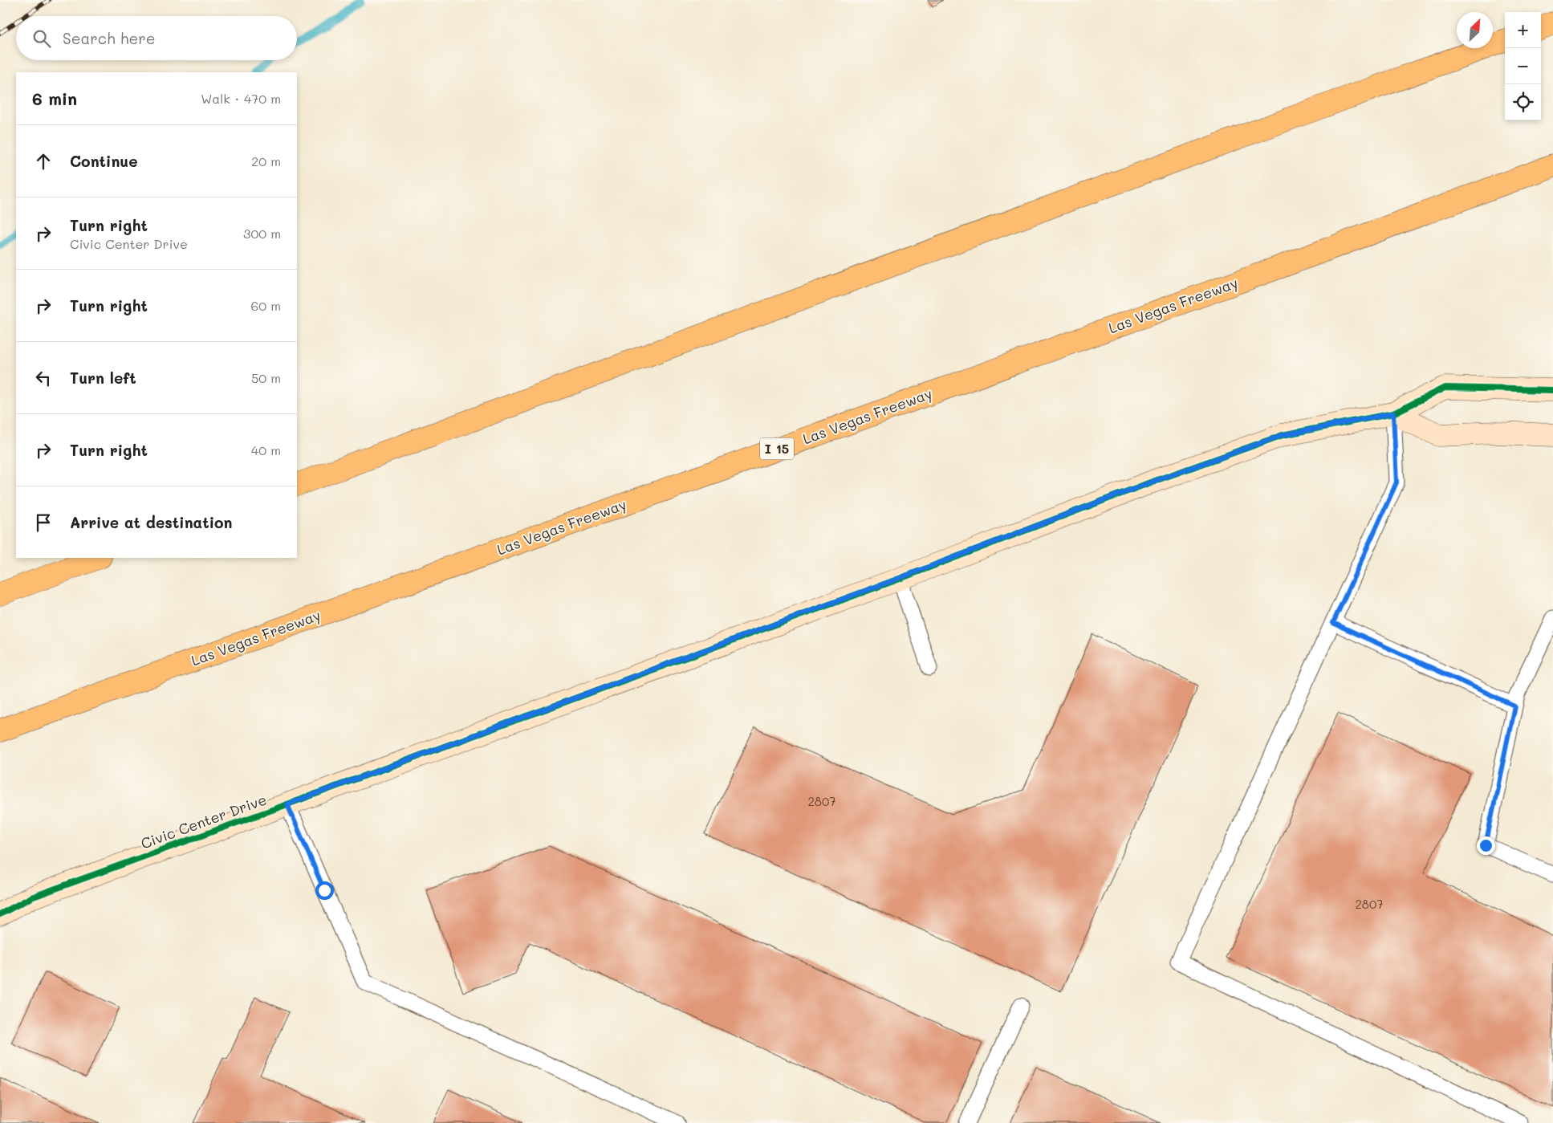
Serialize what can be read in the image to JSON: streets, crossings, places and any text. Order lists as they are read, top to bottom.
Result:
{
  "streets": {
    "highway": ["Las Vegas Freeway", "I 15"],
    "street": ["Civic Center Drive"]
  },
  "house_numbers": ["2807", "2807"],
  "north": "top right",
  "page": {
    "map_buttons": ["+", "−"],
    "search": "Search here",
    "heading": ["6 min", "Walk · 470 m"],
    "list": [
      ["Continue", "20 m"],
      ["Turn right", "Civic Center Drive", "300 m"],
      ["Turn right", "60 m"],
      ["Turn left", "50 m"],
      ["Turn right", "40 m"],
      "Arrive at destination"
    ]
  }
}
